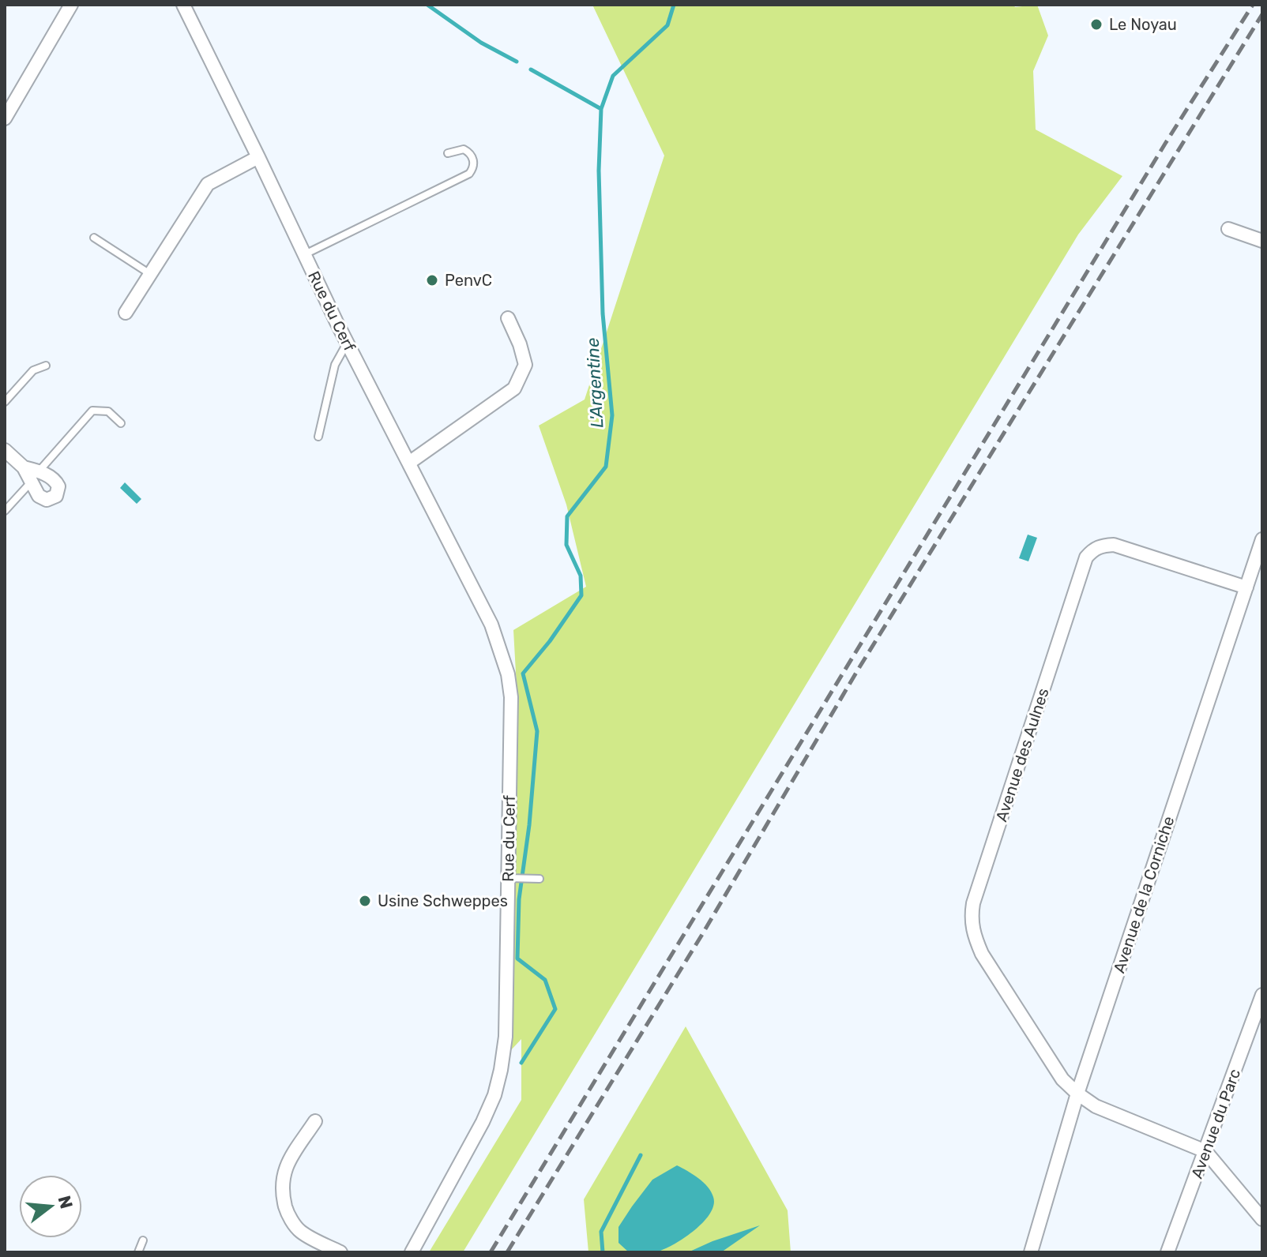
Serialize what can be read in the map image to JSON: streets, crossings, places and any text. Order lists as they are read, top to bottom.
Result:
{
  "streets": {
    "street": [
      "Rue du Cerf",
      "Avenue des Aulnes",
      "Avenue de la Corniche",
      "Avenue du Parc"
    ]
  },
  "crossings": [
    ["Avenue des Aulnes", "Avenue de la Corniche"],
    ["Avenue des Aulnes", "Avenue du Parc"]
  ],
  "water": ["L'Argentine"],
  "places": ["Le Noyau", "PenvC", "Usine Schweppes"],
  "north": "right"
}
